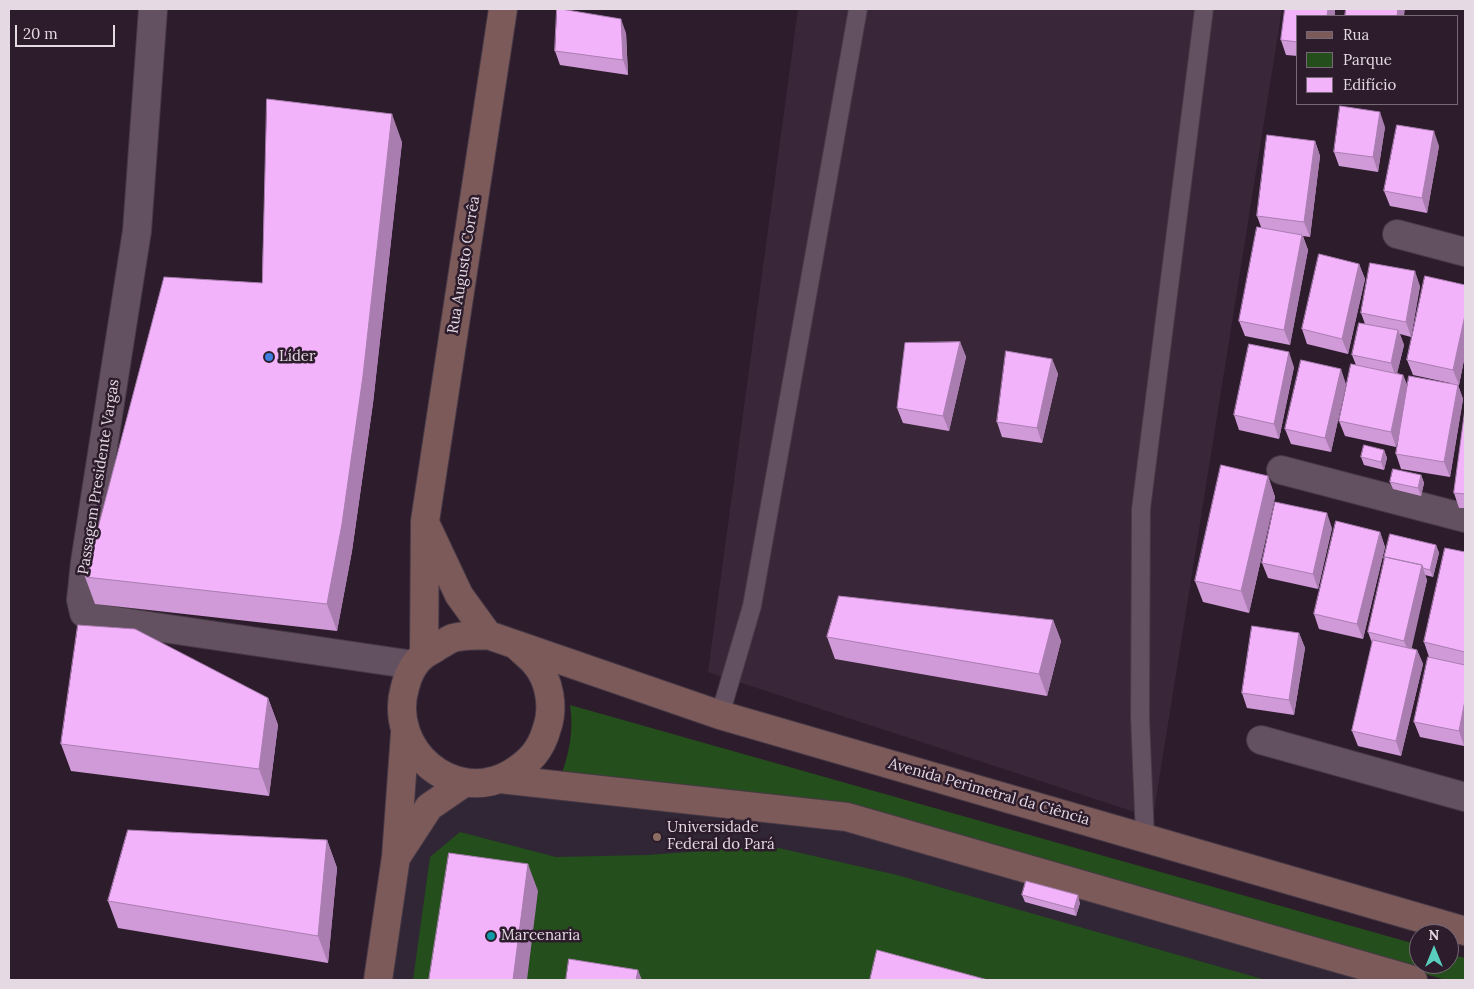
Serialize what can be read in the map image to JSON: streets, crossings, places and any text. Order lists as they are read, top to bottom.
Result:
{
  "streets": {
    "main road": ["Rua Augusto Corrêa", "Avenida Perimetral da Ciência"],
    "street": ["Passagem Presidente Vargas"]
  },
  "crossings": [
    ["Rua Augusto Corrêa", "Passagem Presidente Vargas"],
    ["Rua Augusto Corrêa", "Avenida Perimetral da Ciência"],
    ["Passagem Presidente Vargas", "Avenida Perimetral da Ciência"]
  ],
  "places": ["Líder", "Universidade Federal do Pará", "Marcenaria"],
  "legend": ["Rua", "Parque", "Edifício"],
  "scale_bar": "20 m",
  "north": "top"
}
